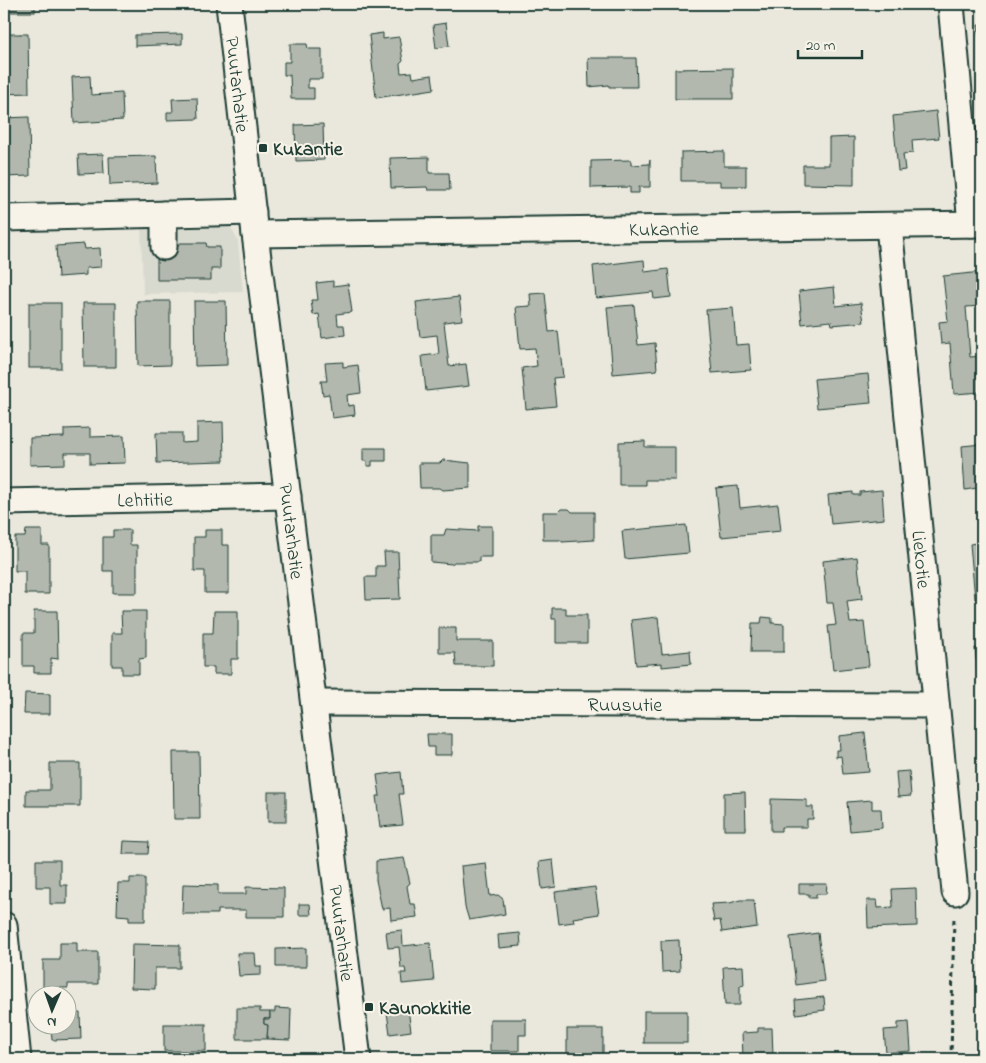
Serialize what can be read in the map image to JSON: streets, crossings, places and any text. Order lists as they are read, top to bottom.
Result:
{
  "streets": {
    "street": [
      "Puutarhatie",
      "Kukantie",
      "Lehtitie",
      "Liekotie",
      "Ruusutie"
    ]
  },
  "crossings": [
    ["Puutarhatie", "Kukantie"],
    ["Puutarhatie", "Lehtitie"],
    ["Puutarhatie", "Ruusutie"],
    ["Kukantie", "Liekotie"],
    ["Liekotie", "Ruusutie"]
  ],
  "places": {
    "transit": ["Kukantie", "Kaunokkitie"]
  },
  "scale_bar": "20 m",
  "north": "bottom"
}
